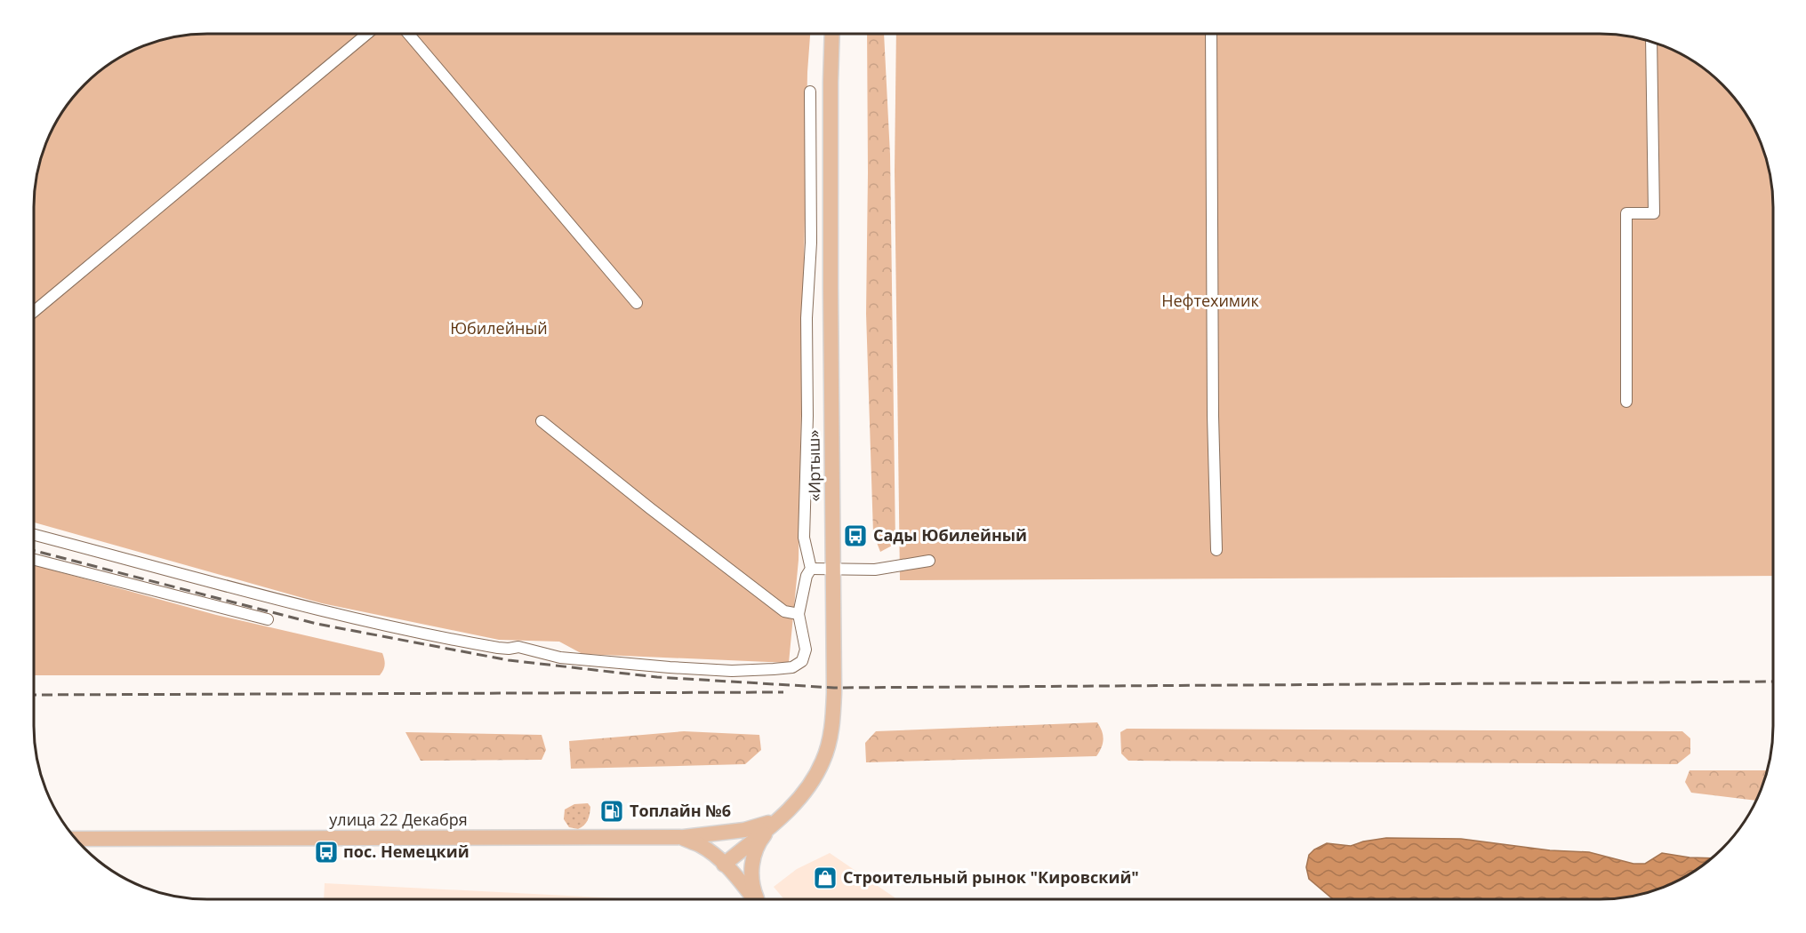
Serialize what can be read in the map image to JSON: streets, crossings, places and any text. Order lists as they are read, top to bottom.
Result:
{
  "streets": {
    "main road": ["«Иртыш»", "улица 22 Декабря"]
  },
  "crossings": [
    ["«Иртыш»", "улица 22 Декабря"]
  ],
  "parks": ["Нефтехимик", "Юбилейный"],
  "places": {
    "bus stop": ["Сады Юбилейный", "пос. Немецкий"],
    "fuel station": ["Топлайн №6"],
    "shop": ["Строительный рынок \"Кировский\""]
  }
}
